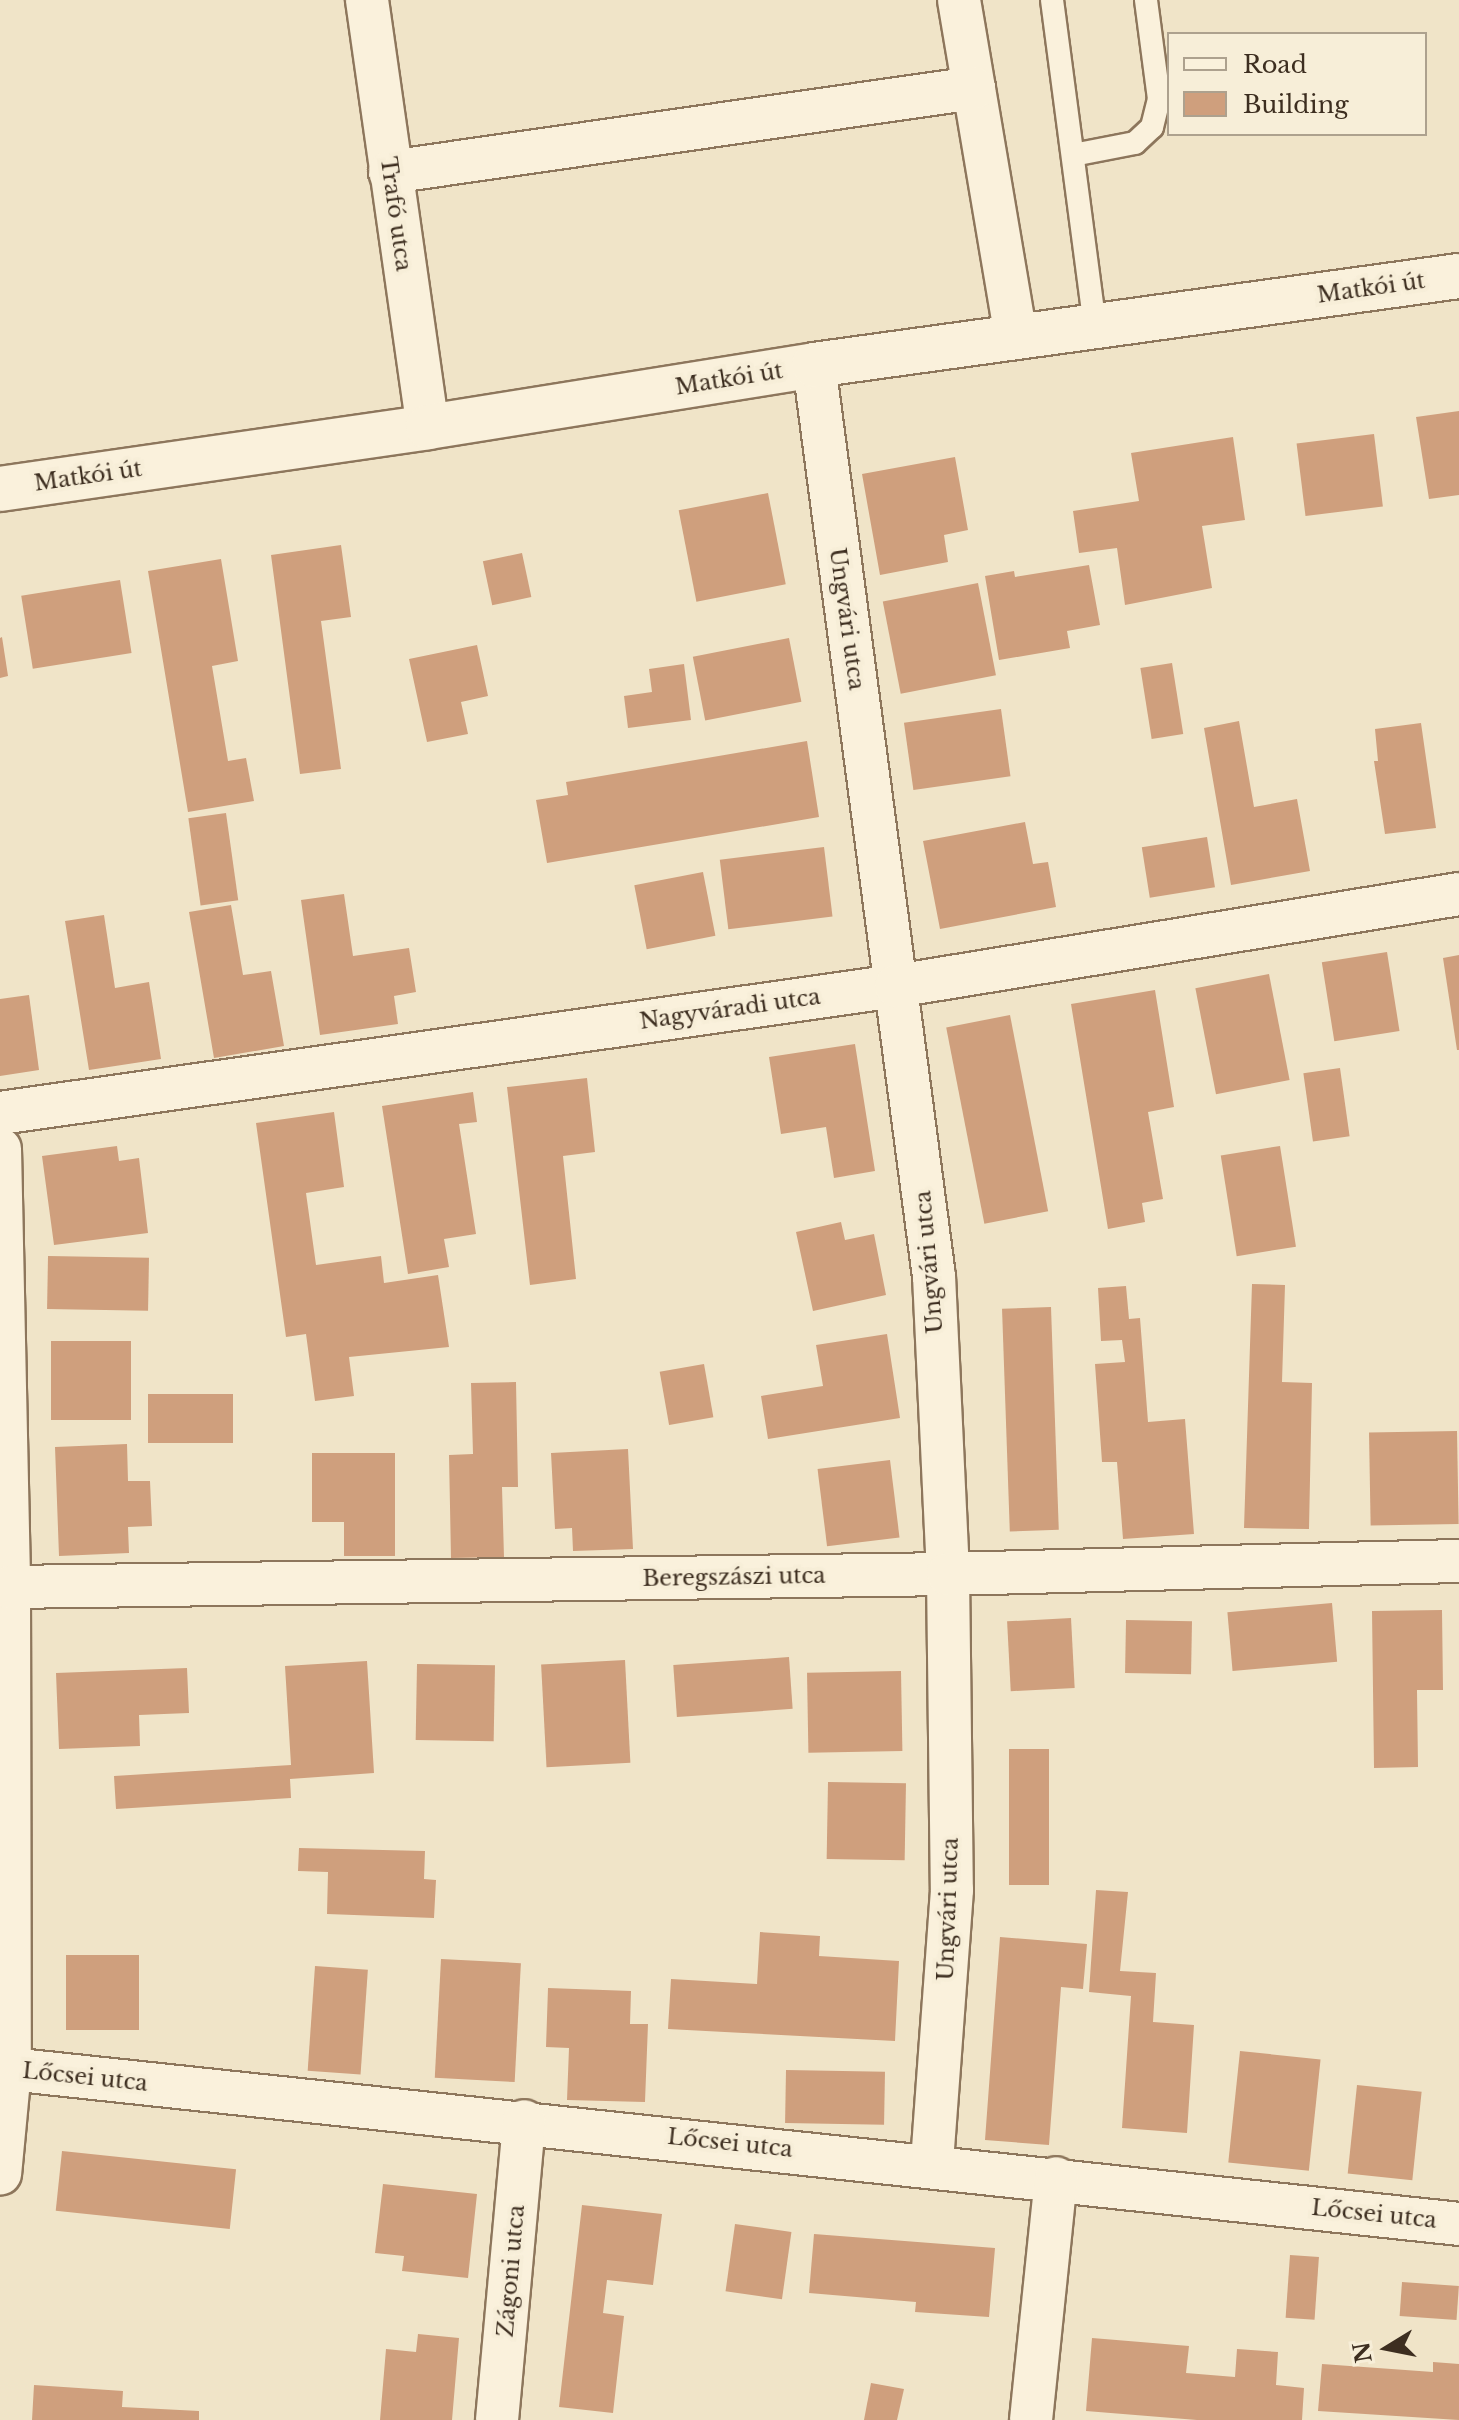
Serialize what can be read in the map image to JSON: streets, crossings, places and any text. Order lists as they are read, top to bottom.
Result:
{
  "streets": {
    "street": [
      "Trafó utca",
      "Matkói út",
      "Ungvári utca",
      "Nagyváradi utca",
      "Beregszászi utca",
      "Lőcsei utca",
      "Zágoni utca"
    ]
  },
  "crossings": [
    ["Trafó utca", "Matkói út"],
    ["Matkói út", "Ungvári utca"],
    ["Ungvári utca", "Nagyváradi utca"],
    ["Ungvári utca", "Beregszászi utca"],
    ["Ungvári utca", "Lőcsei utca"],
    ["Lőcsei utca", "Zágoni utca"]
  ],
  "legend": ["Road", "Building"],
  "north": "left"
}
